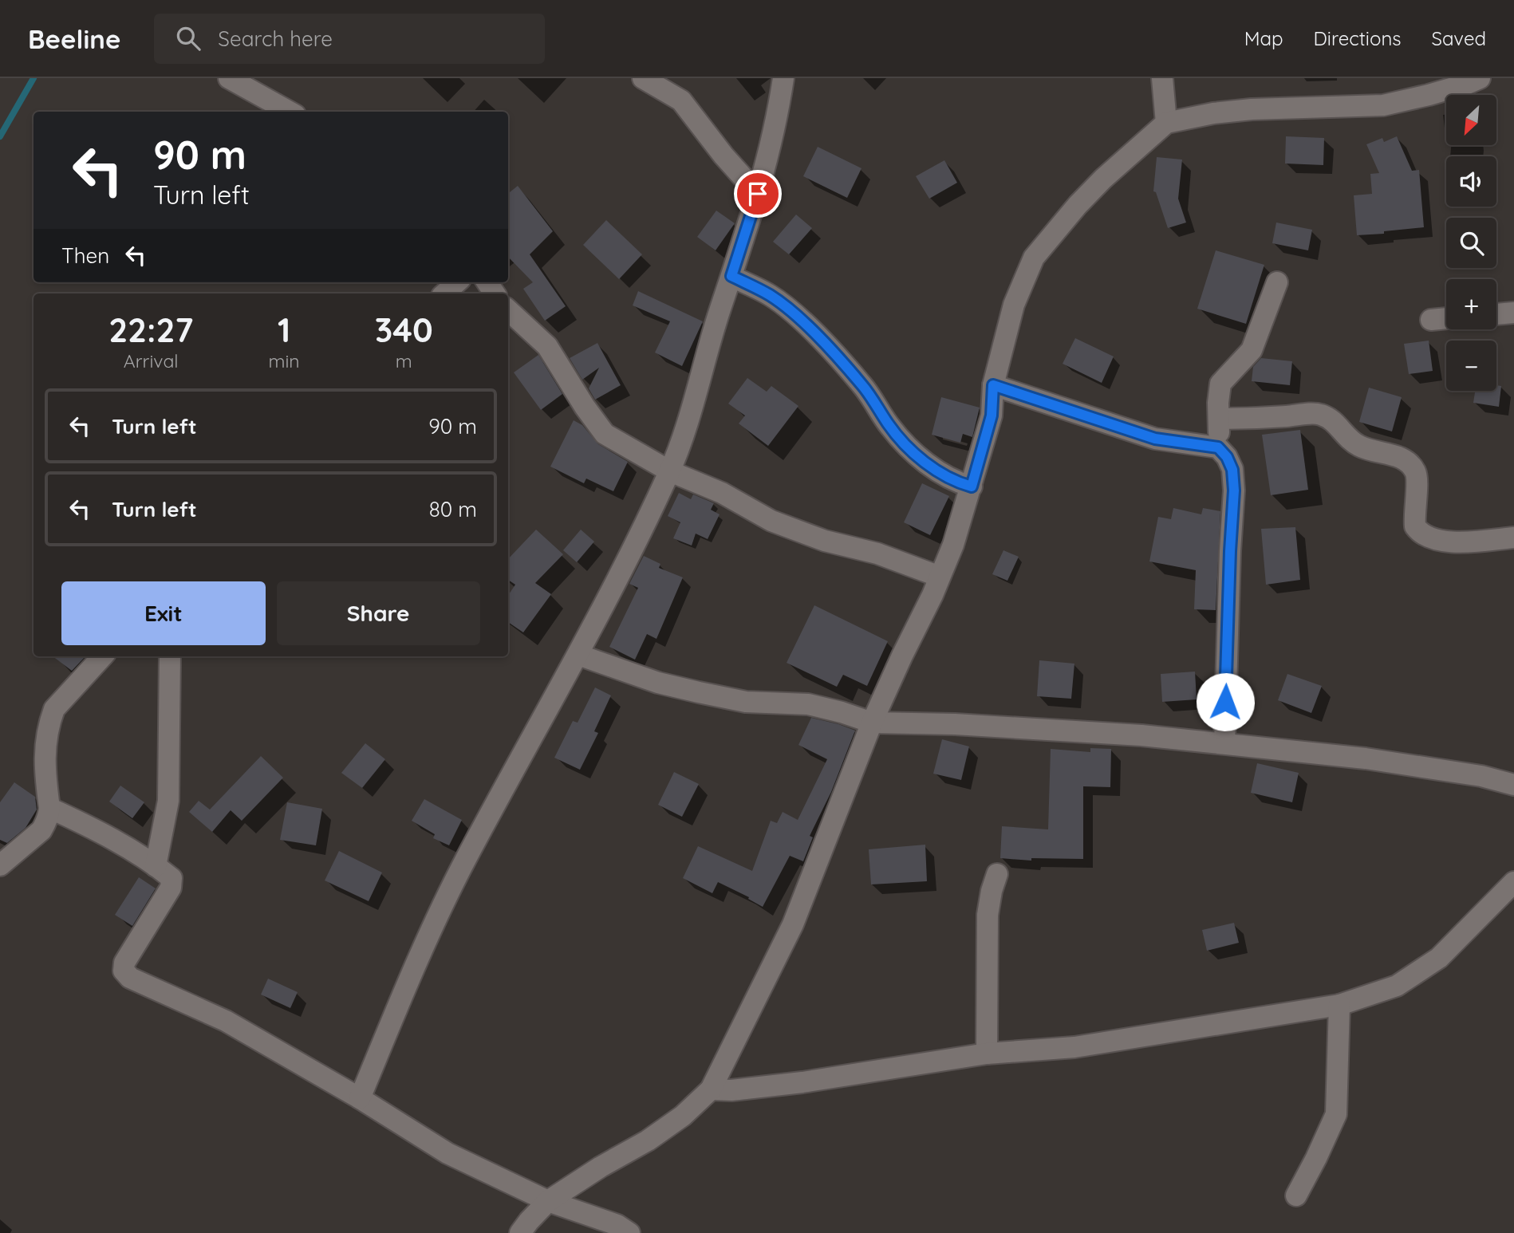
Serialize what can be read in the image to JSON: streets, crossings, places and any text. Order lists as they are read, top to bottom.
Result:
{
  "north": "bottom left",
  "page": {
    "header": "Beeline",
    "search": "Search here",
    "nav": ["Map", "Directions", "Saved"],
    "map_buttons": ["+", "−"],
    "turn": ["90 m", "Turn left"],
    "then": "Then",
    "eta": [
      "22:27",
      "Arrival",
      "1",
      "min",
      "340",
      "m"
    ],
    "list": [
      {
        "name": "Turn left",
        "value": "90 m"
      },
      {
        "name": "Turn left",
        "value": "80 m"
      }
    ],
    "buttons": ["Exit", "Share"]
  }
}
